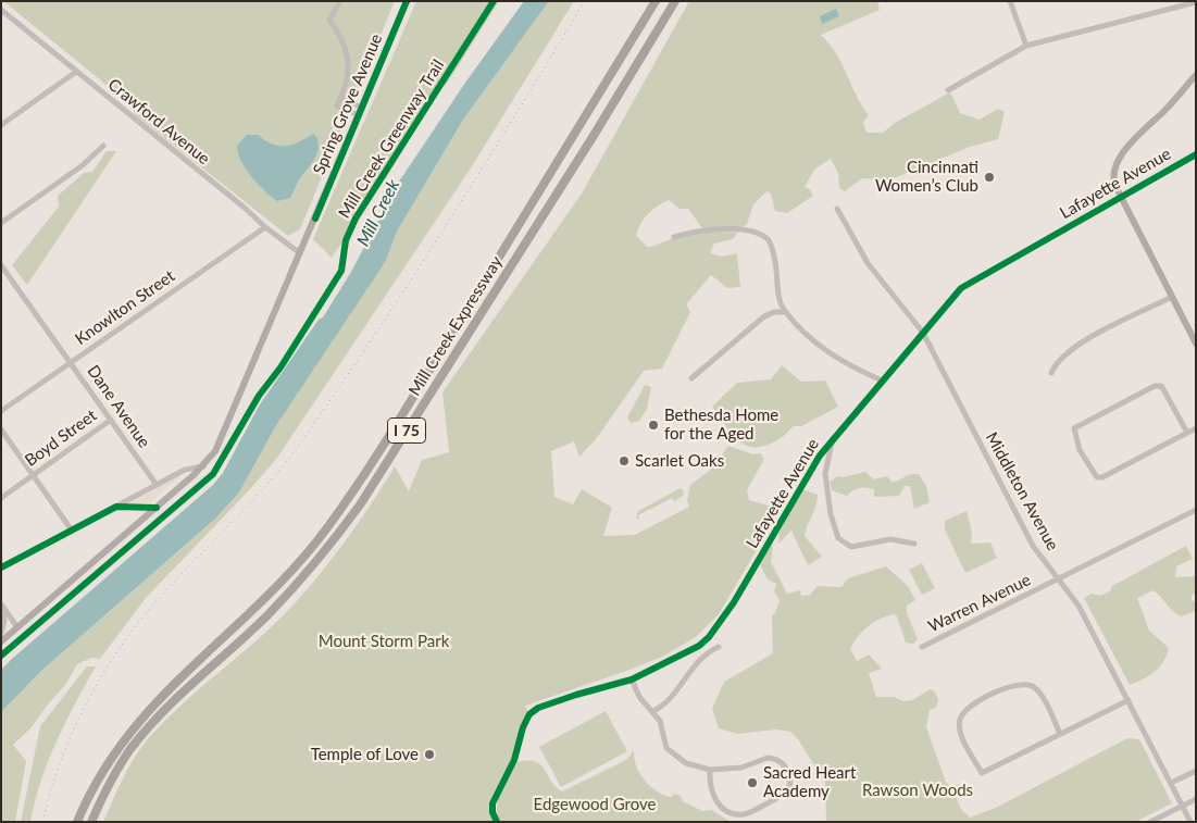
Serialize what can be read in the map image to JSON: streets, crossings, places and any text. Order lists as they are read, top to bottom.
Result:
{
  "streets": {
    "highway": ["Mill Creek Expressway", "I 75"],
    "main road": ["Spring Grove Avenue"],
    "street": [
      "Crawford Avenue",
      "Lafayette Avenue",
      "Knowlton Street",
      "Dane Avenue",
      "Boyd Street",
      "Middleton Avenue",
      "Warren Avenue"
    ],
    "cycle path": ["Mill Creek Greenway Trail"]
  },
  "crossings": [
    ["Spring Grove Avenue", "Crawford Avenue"],
    ["Crawford Avenue", "Knowlton Street"],
    ["Lafayette Avenue", "Middleton Avenue"],
    ["Knowlton Street", "Dane Avenue"],
    ["Dane Avenue", "Boyd Street"],
    ["Middleton Avenue", "Warren Avenue"]
  ],
  "water": ["Mill Creek"],
  "parks": ["Mount Storm Park", "Rawson Woods", "Edgewood Grove"],
  "places": [
    "Cincinnati Women’s Club",
    "Bethesda Home for the Aged",
    "Scarlet Oaks",
    "Temple of Love",
    "Sacred Heart Academy"
  ]
}
